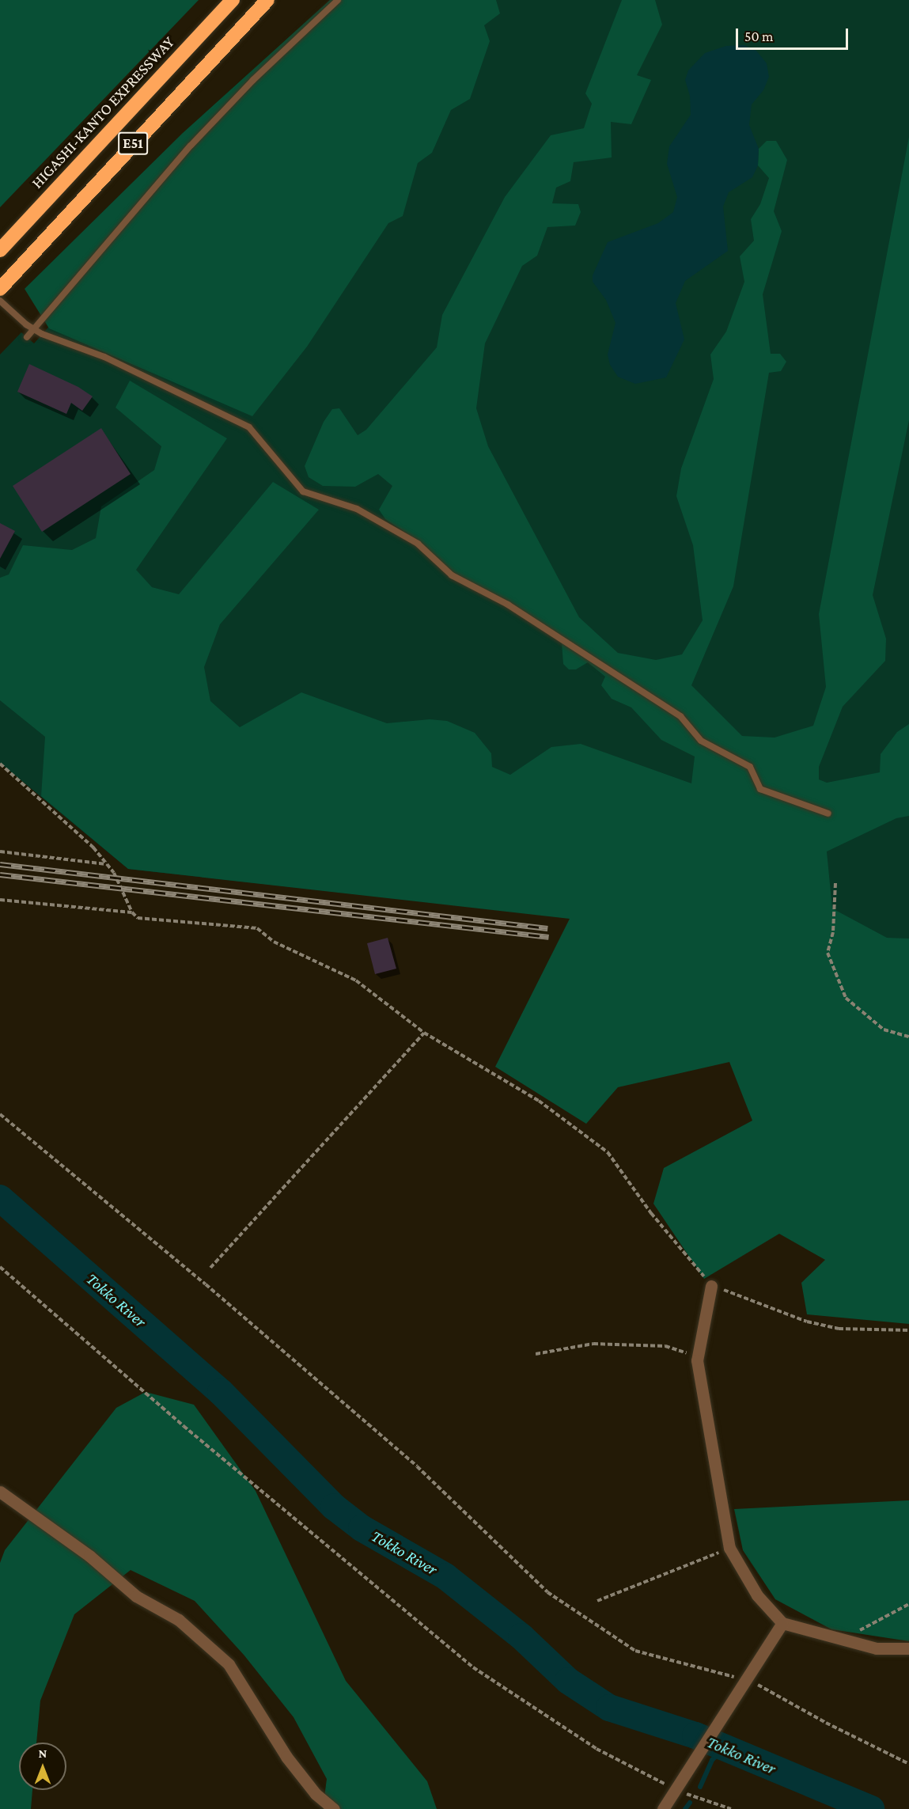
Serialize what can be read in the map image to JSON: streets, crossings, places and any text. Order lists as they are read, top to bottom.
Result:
{
  "streets": {
    "highway": ["HIGASHI-KANTO EXPRESSWAY", "E51"]
  },
  "water": ["Tokko River"],
  "scale_bar": "50 m",
  "north": "top"
}
